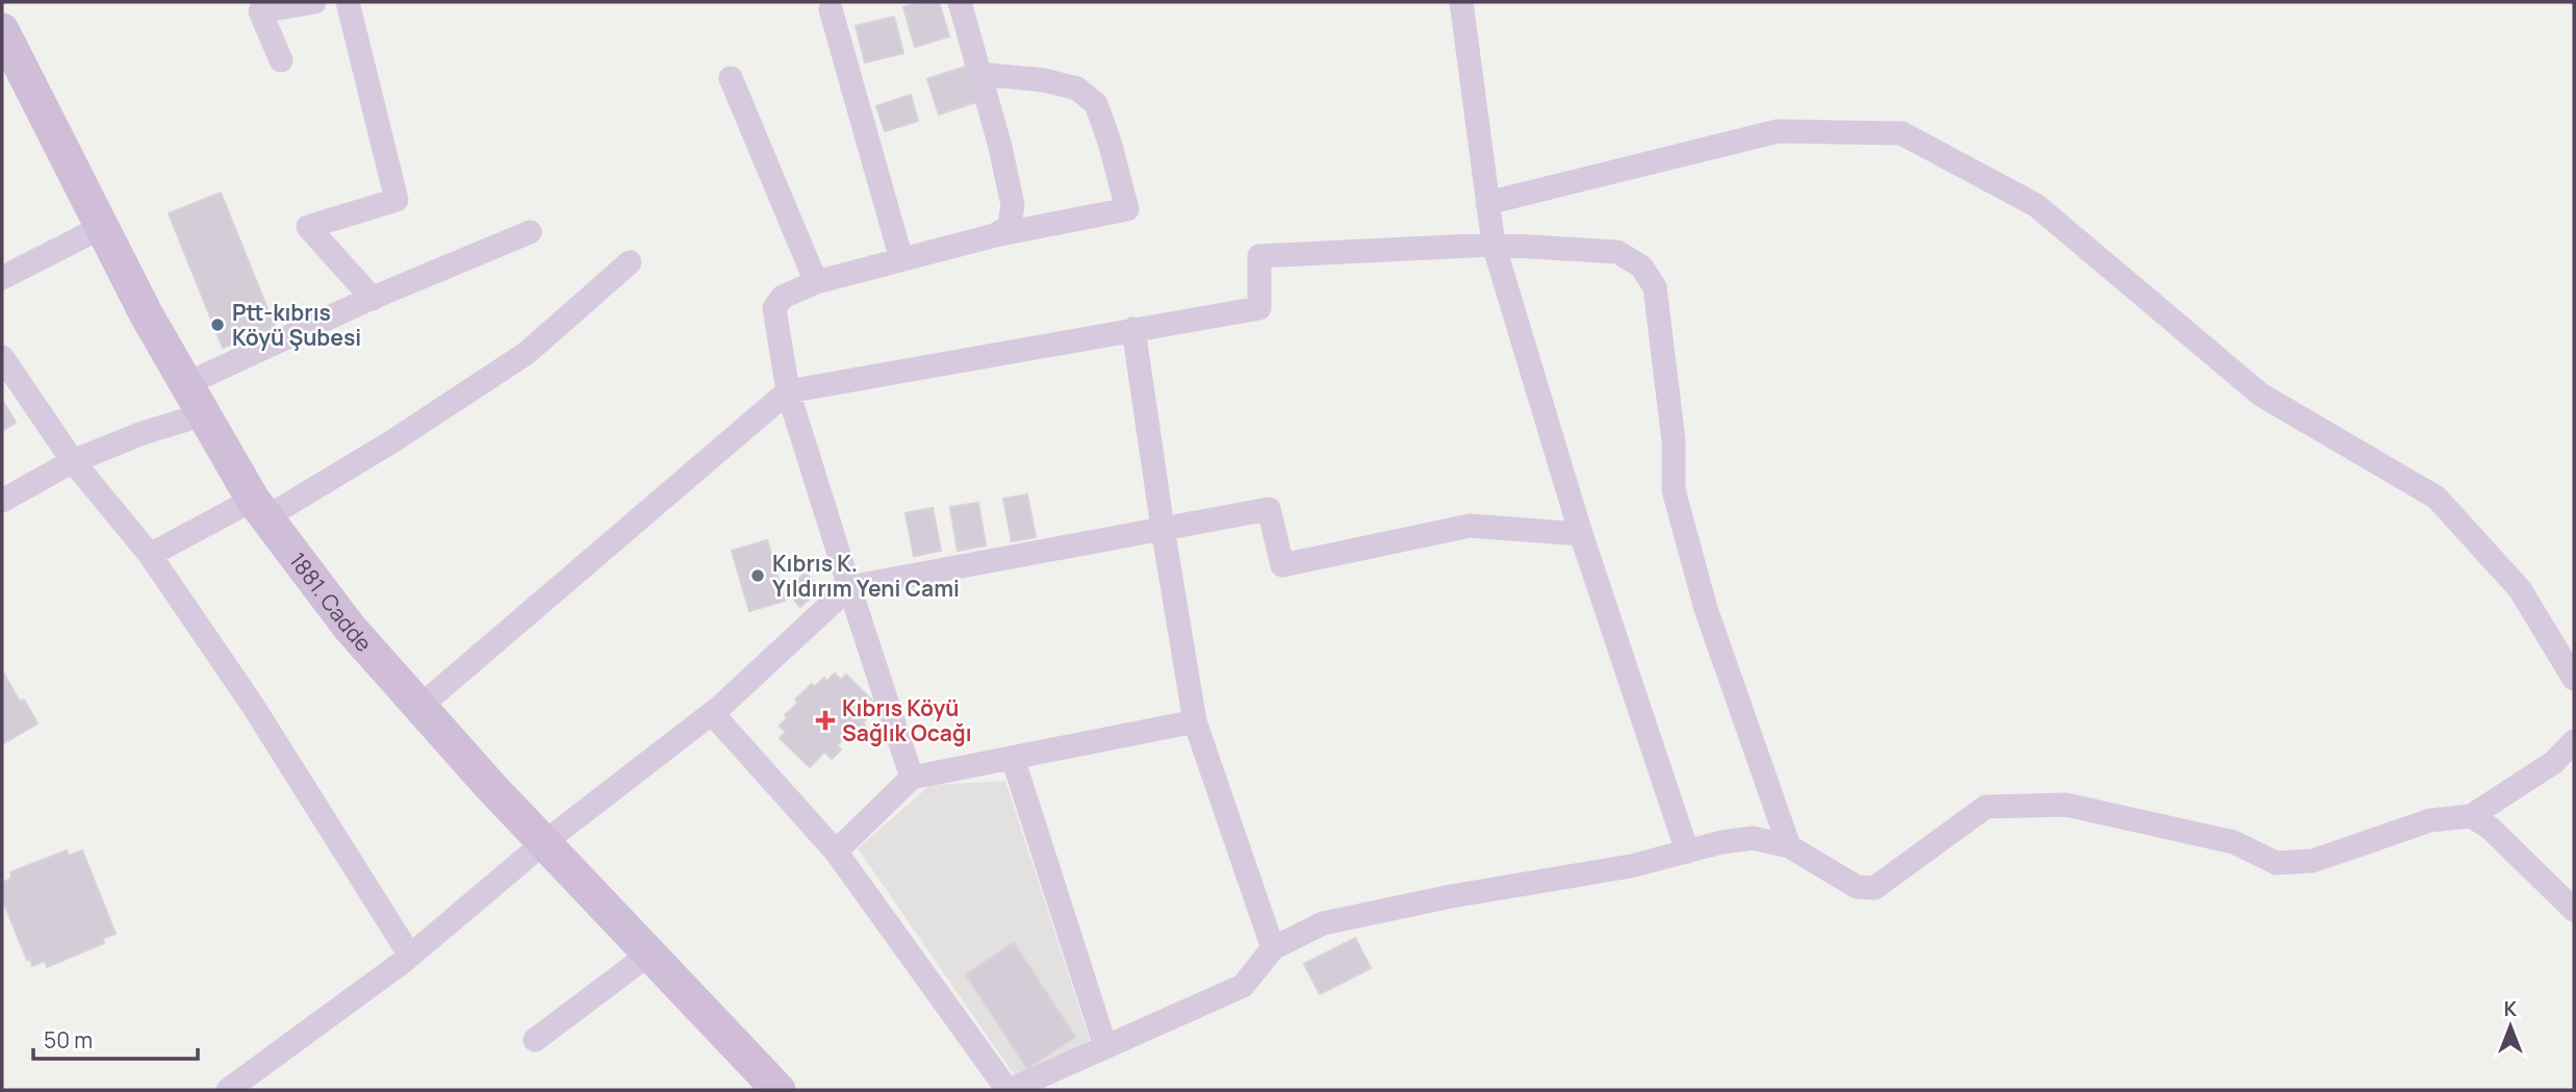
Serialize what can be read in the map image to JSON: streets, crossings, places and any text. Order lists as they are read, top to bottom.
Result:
{
  "streets": {
    "street": ["1881. Cadde"]
  },
  "places": {
    "other": ["Ptt-kıbrıs Köyü Şubesi", "Kıbrıs K. Yıldırım Yeni Cami"],
    "health": ["Kıbrıs Köyü Sağlık Ocağı"]
  },
  "scale_bar": "50 m",
  "north": "top"
}
